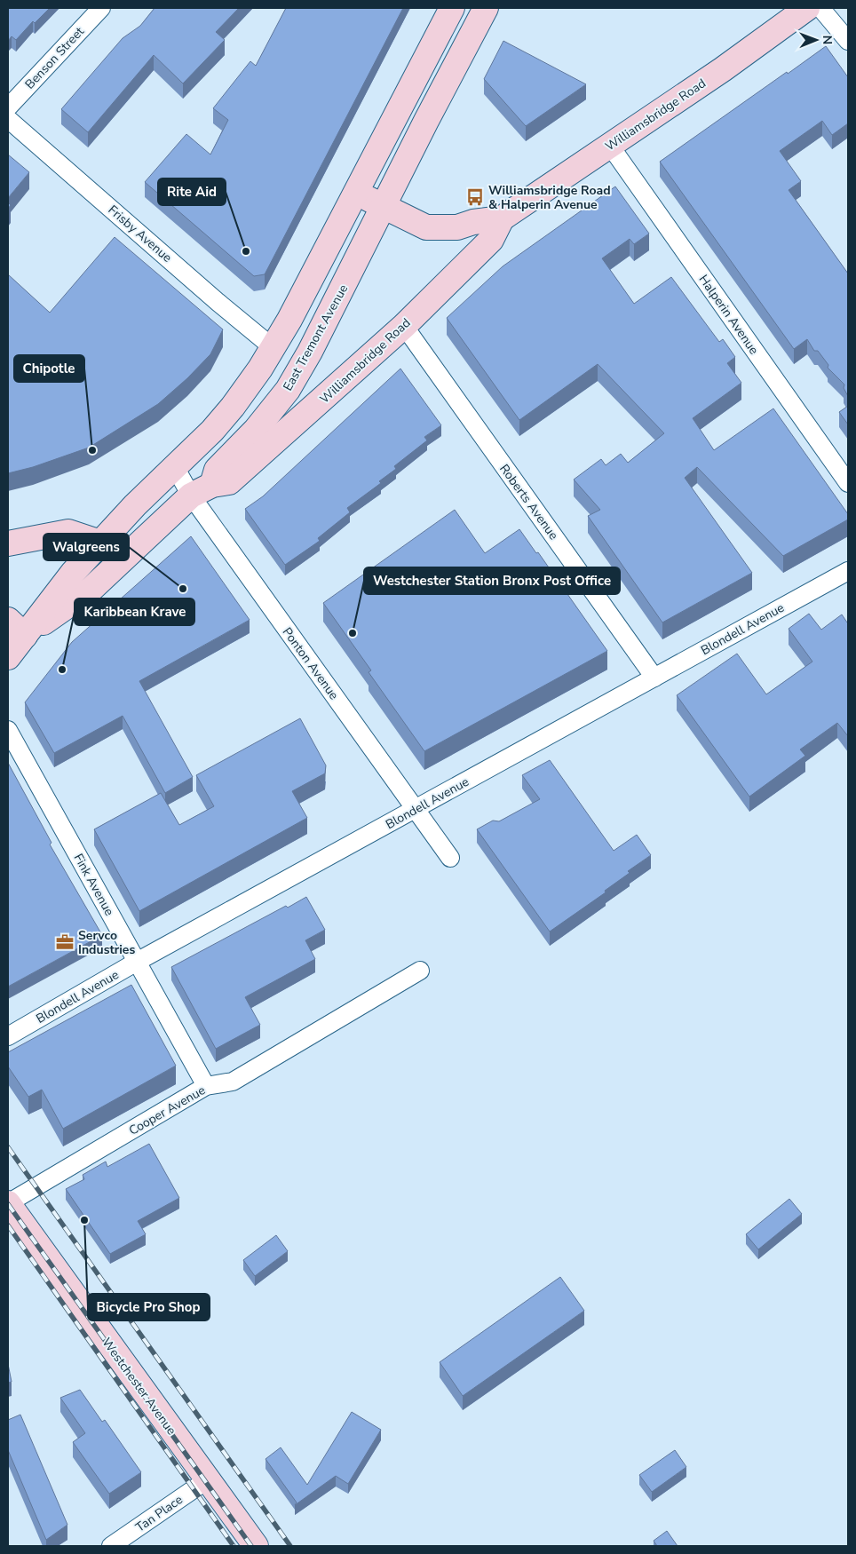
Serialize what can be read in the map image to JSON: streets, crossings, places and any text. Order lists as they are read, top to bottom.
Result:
{
  "streets": {
    "main road": ["Williamsbridge Road", "East Tremont Avenue", "Westchester Avenue"],
    "street": [
      "Benson Street",
      "Frisby Avenue",
      "Halperin Avenue",
      "Roberts Avenue",
      "Blondell Avenue",
      "Ponton Avenue",
      "Fink Avenue",
      "Cooper Avenue",
      "Tan Place"
    ]
  },
  "crossings": [
    ["Williamsbridge Road", "Halperin Avenue"],
    ["Williamsbridge Road", "East Tremont Avenue"],
    ["Williamsbridge Road", "Roberts Avenue"],
    ["Roberts Avenue", "Blondell Avenue"],
    ["Blondell Avenue", "Ponton Avenue"],
    ["Blondell Avenue", "Fink Avenue"],
    ["Fink Avenue", "Cooper Avenue"],
    ["Cooper Avenue", "Westchester Avenue"],
    ["Westchester Avenue", "Tan Place"]
  ],
  "places": {
    "bus stop": ["Williamsbridge Road & Halperin Avenue"],
    "other": [
      "Rite Aid",
      "Chipotle",
      "Walgreens",
      "Westchester Station Bronx Post Office",
      "Karibbean Krave",
      "Bicycle Pro Shop"
    ],
    "office": ["Servco Industries"]
  },
  "north": "right"
}
